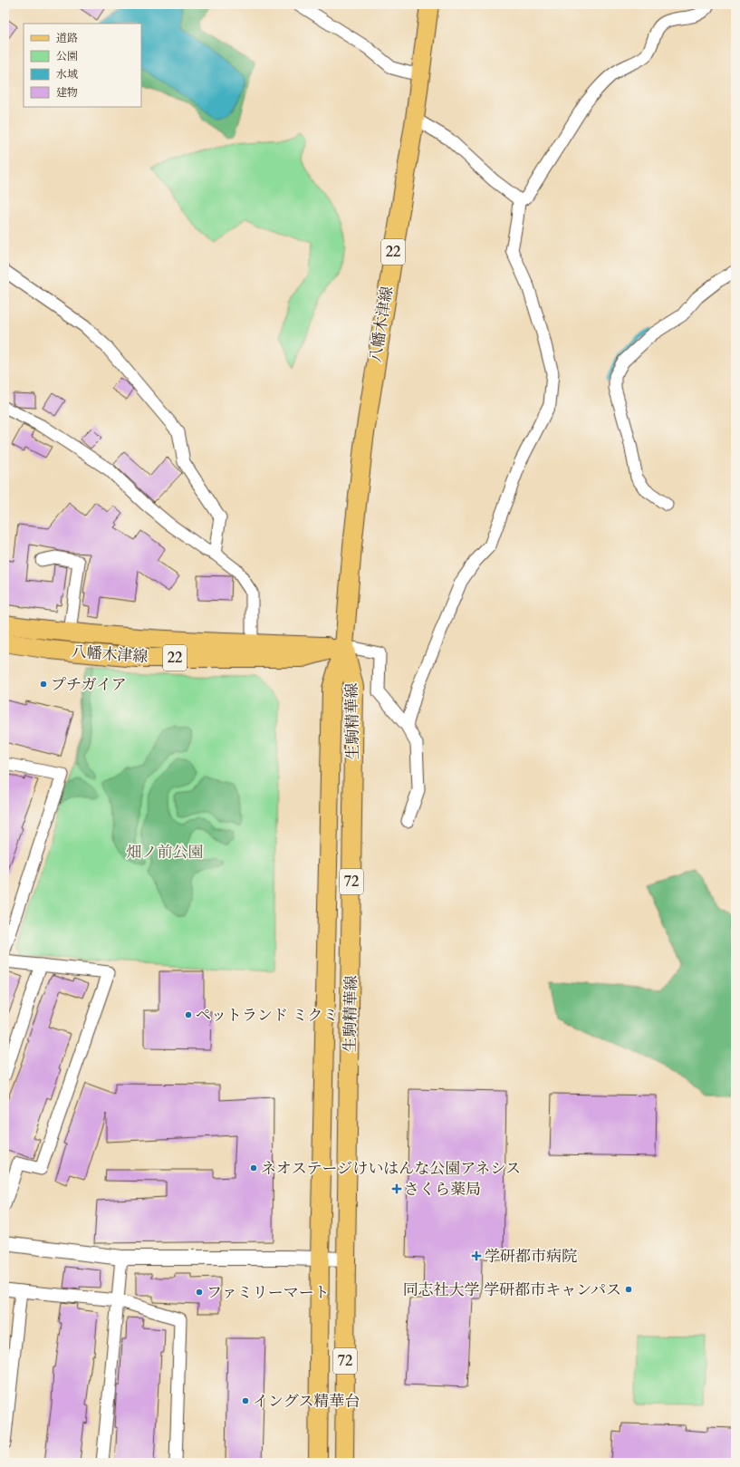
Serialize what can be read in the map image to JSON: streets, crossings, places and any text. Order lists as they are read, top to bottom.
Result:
{
  "streets": {
    "main road": [
      "22",
      "八幡木津線",
      "生駒精華線",
      "72"
    ]
  },
  "crossings": [
    ["八幡木津線", "生駒精華線"]
  ],
  "parks": ["畑ノ前公園"],
  "places": {
    "other": [
      "プチガイア",
      "ペットランド ミクミ",
      "ネオステージけいはんな公園アネシス",
      "同志社大学 学研都市キャンパス",
      "ファミリーマート",
      "イングス精華台"
    ],
    "health": ["さくら薬局", "学研都市病院"]
  },
  "legend": [
    "道路",
    "公園",
    "水域",
    "建物"
  ]
}
